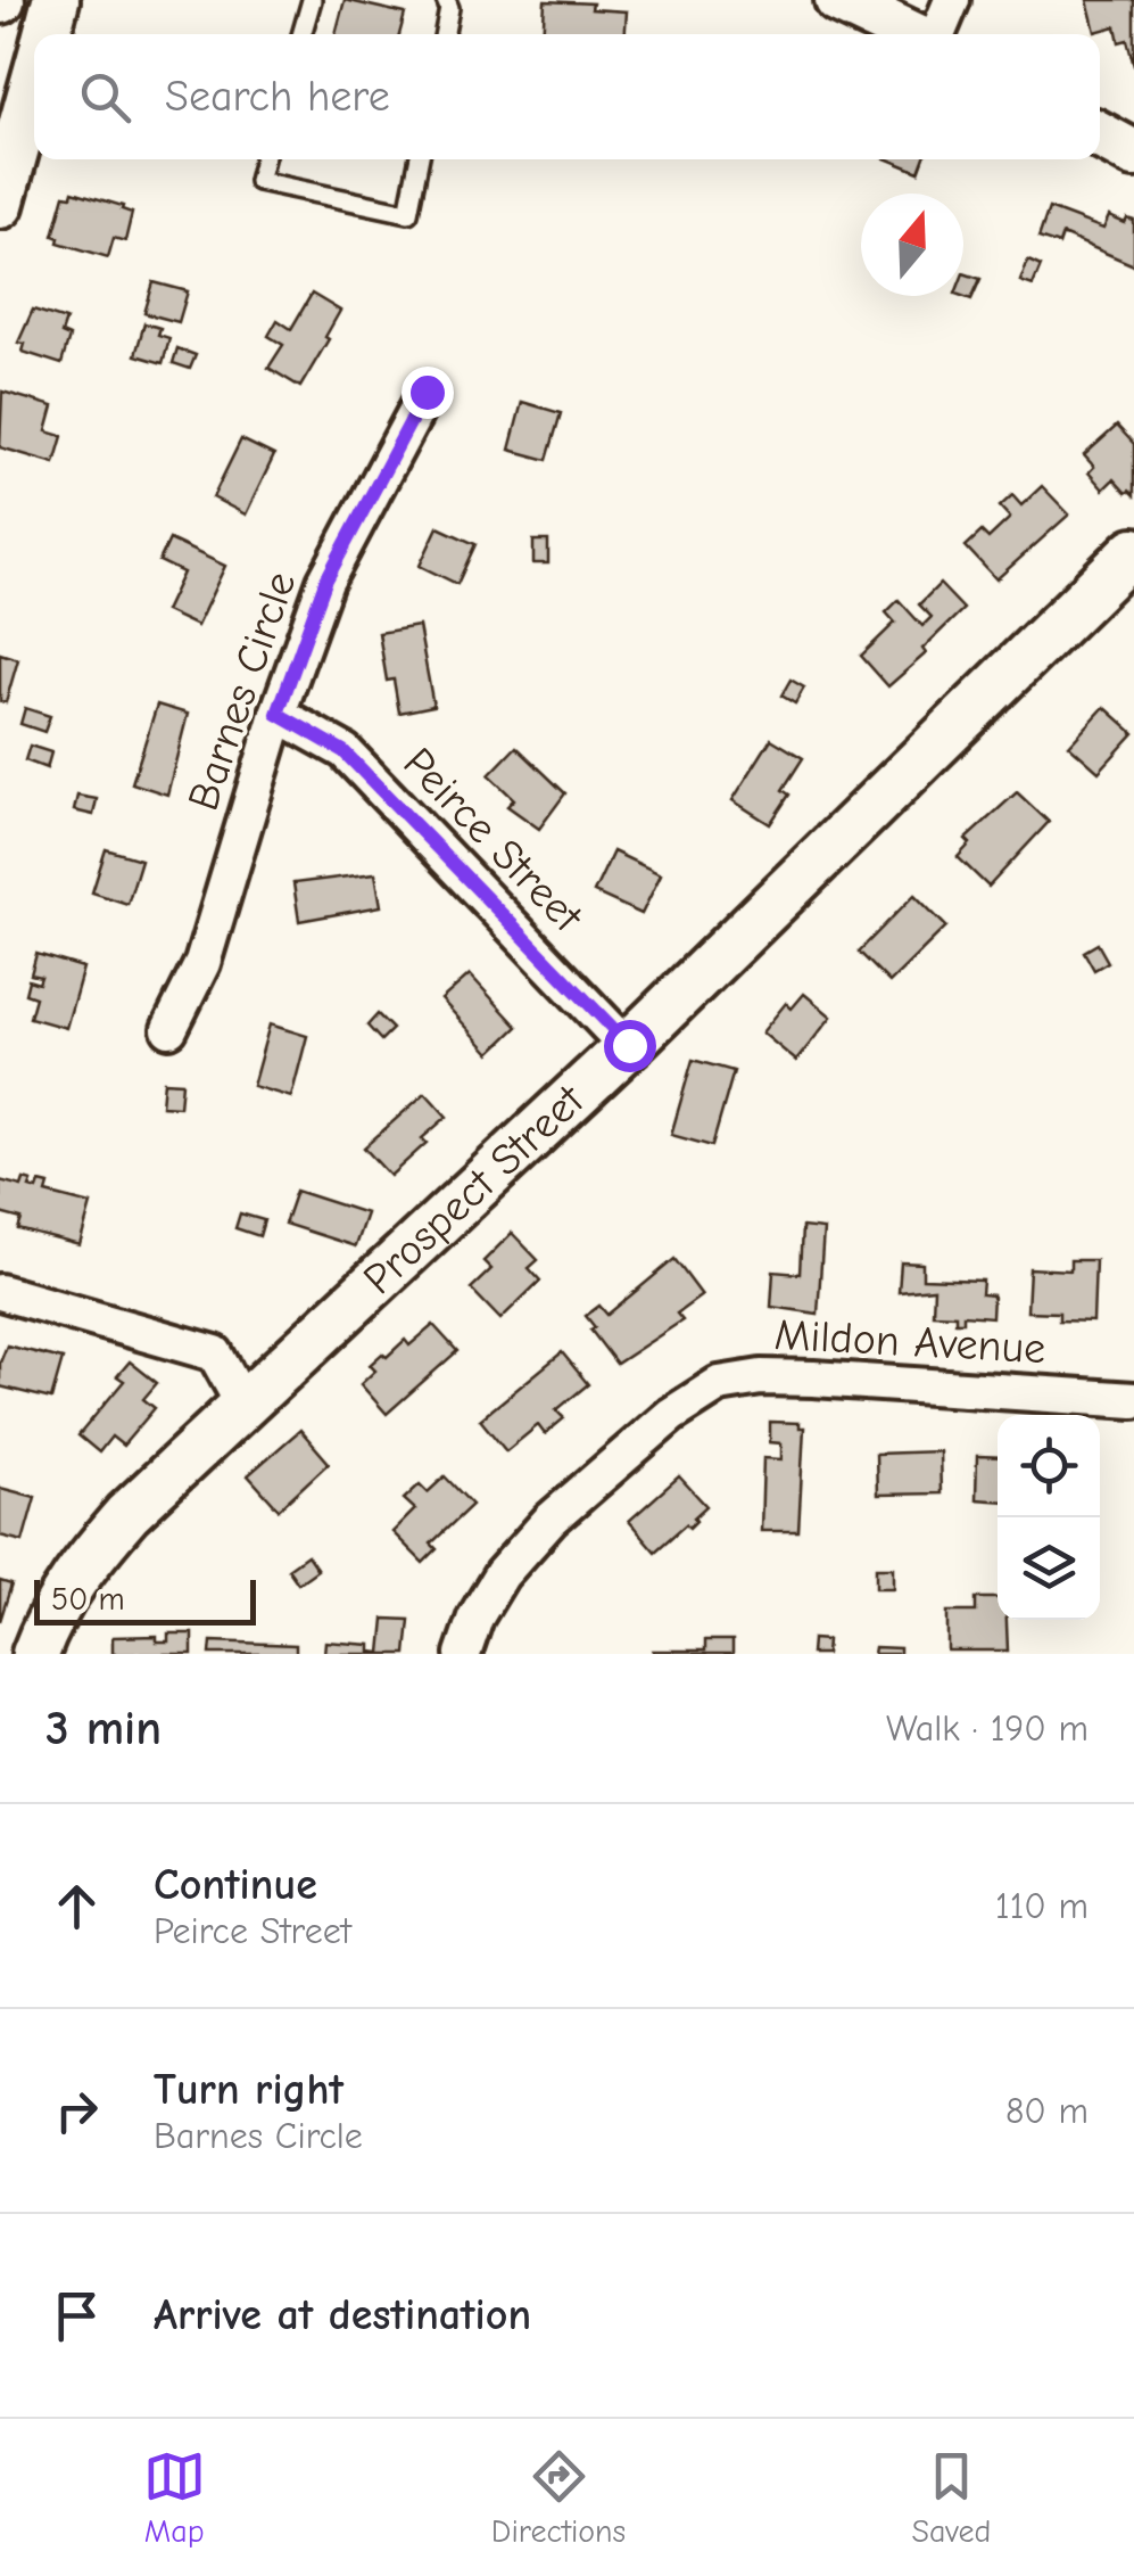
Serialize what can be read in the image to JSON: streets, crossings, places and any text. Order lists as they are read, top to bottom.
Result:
{
  "streets": {
    "main road": ["Prospect Street"],
    "street": ["Barnes Circle", "Peirce Street", "Mildon Avenue"]
  },
  "crossings": [
    ["Barnes Circle", "Peirce Street"],
    ["Peirce Street", "Prospect Street"]
  ],
  "scale_bar": "50 m",
  "north": "top",
  "page": {
    "search": "Search here",
    "scale": "50 m",
    "heading": ["3 min", "Walk · 190 m"],
    "list": [
      ["Continue", "Peirce Street", "110 m"],
      ["Turn right", "Barnes Circle", "80 m"],
      "Arrive at destination"
    ],
    "nav": ["Map", "Directions", "Saved"]
  }
}
